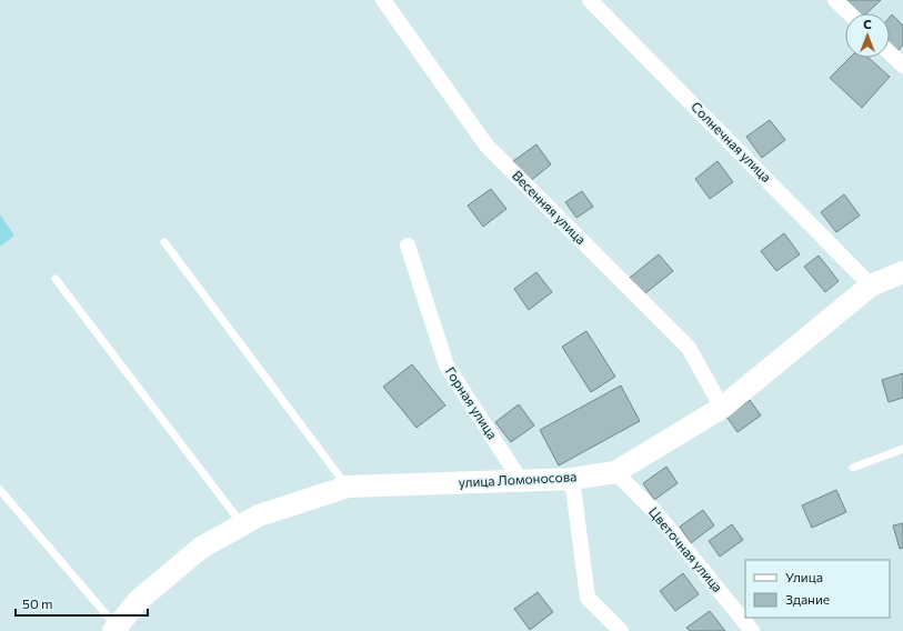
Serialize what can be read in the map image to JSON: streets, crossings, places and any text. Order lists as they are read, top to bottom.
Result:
{
  "streets": {
    "street": [
      "Солнечная улица",
      "Весенняя улица",
      "Горная улица",
      "улица Ломоносова",
      "Цветочная улица"
    ]
  },
  "crossings": [
    ["Солнечная улица", "улица Ломоносова"],
    ["Весенняя улица", "улица Ломоносова"],
    ["Горная улица", "улица Ломоносова"],
    ["улица Ломоносова", "Цветочная улица"]
  ],
  "legend": ["Улица", "Здание"],
  "scale_bar": "50 m",
  "north": "top"
}
